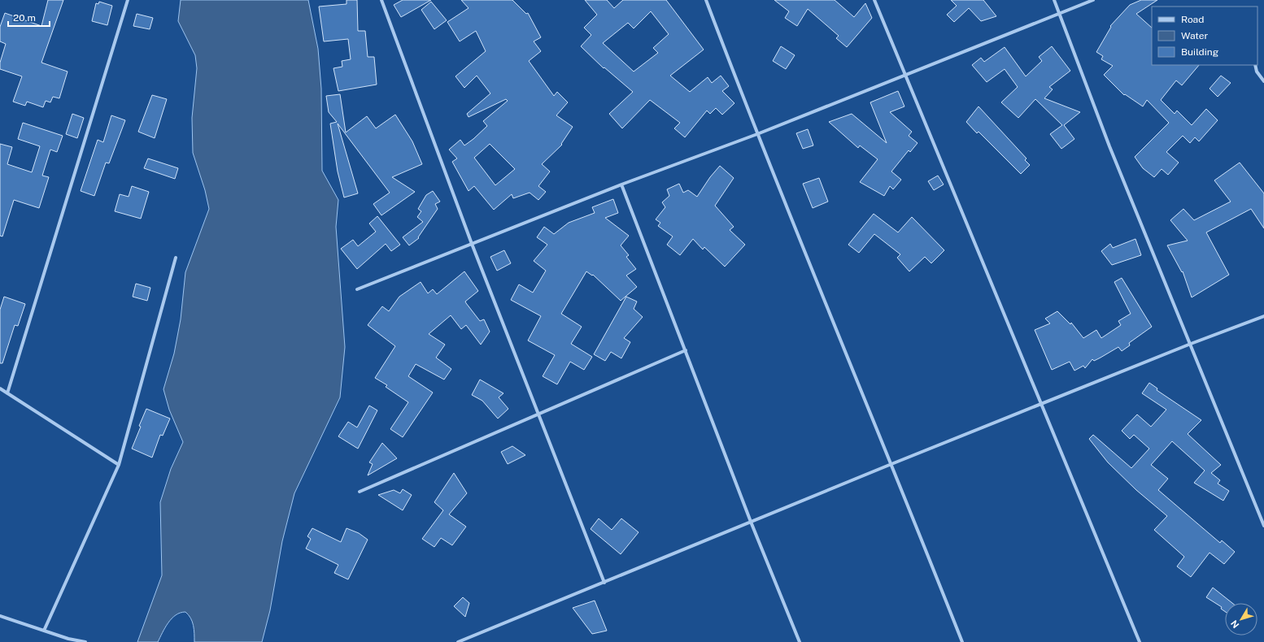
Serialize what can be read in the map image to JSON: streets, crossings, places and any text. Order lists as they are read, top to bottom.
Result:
{
  "legend": ["Road", "Water", "Building"],
  "scale_bar": "20 m",
  "north": "bottom left"
}
